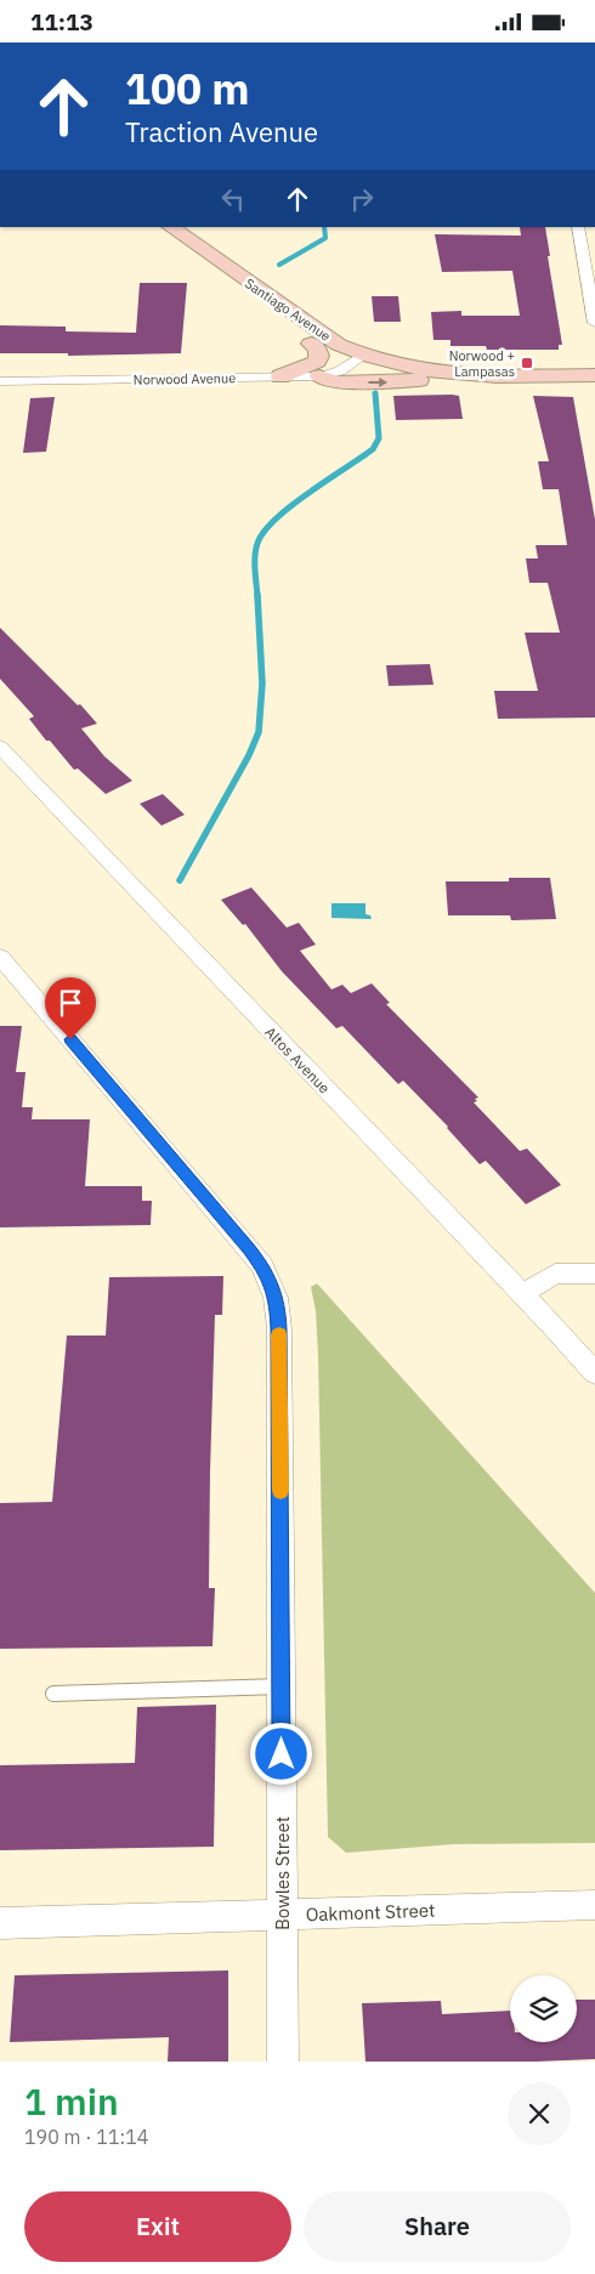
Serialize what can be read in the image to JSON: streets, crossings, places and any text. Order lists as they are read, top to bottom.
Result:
{
  "streets": {
    "main road": ["Santiago Avenue"],
    "street": [
      "Norwood Avenue",
      "Altos Avenue",
      "Bowles Street",
      "Oakmont Street"
    ]
  },
  "crossings": [
    ["Santiago Avenue", "Norwood Avenue"],
    ["Bowles Street", "Oakmont Street"]
  ],
  "places": {
    "transit": ["Norwood + Lampasas"]
  },
  "page": {
    "status": "11:13",
    "turn": ["100 m", "Traction Avenue"],
    "heading": ["1 min", "190 m · 11:14"],
    "buttons": ["Exit", "Share"]
  }
}
